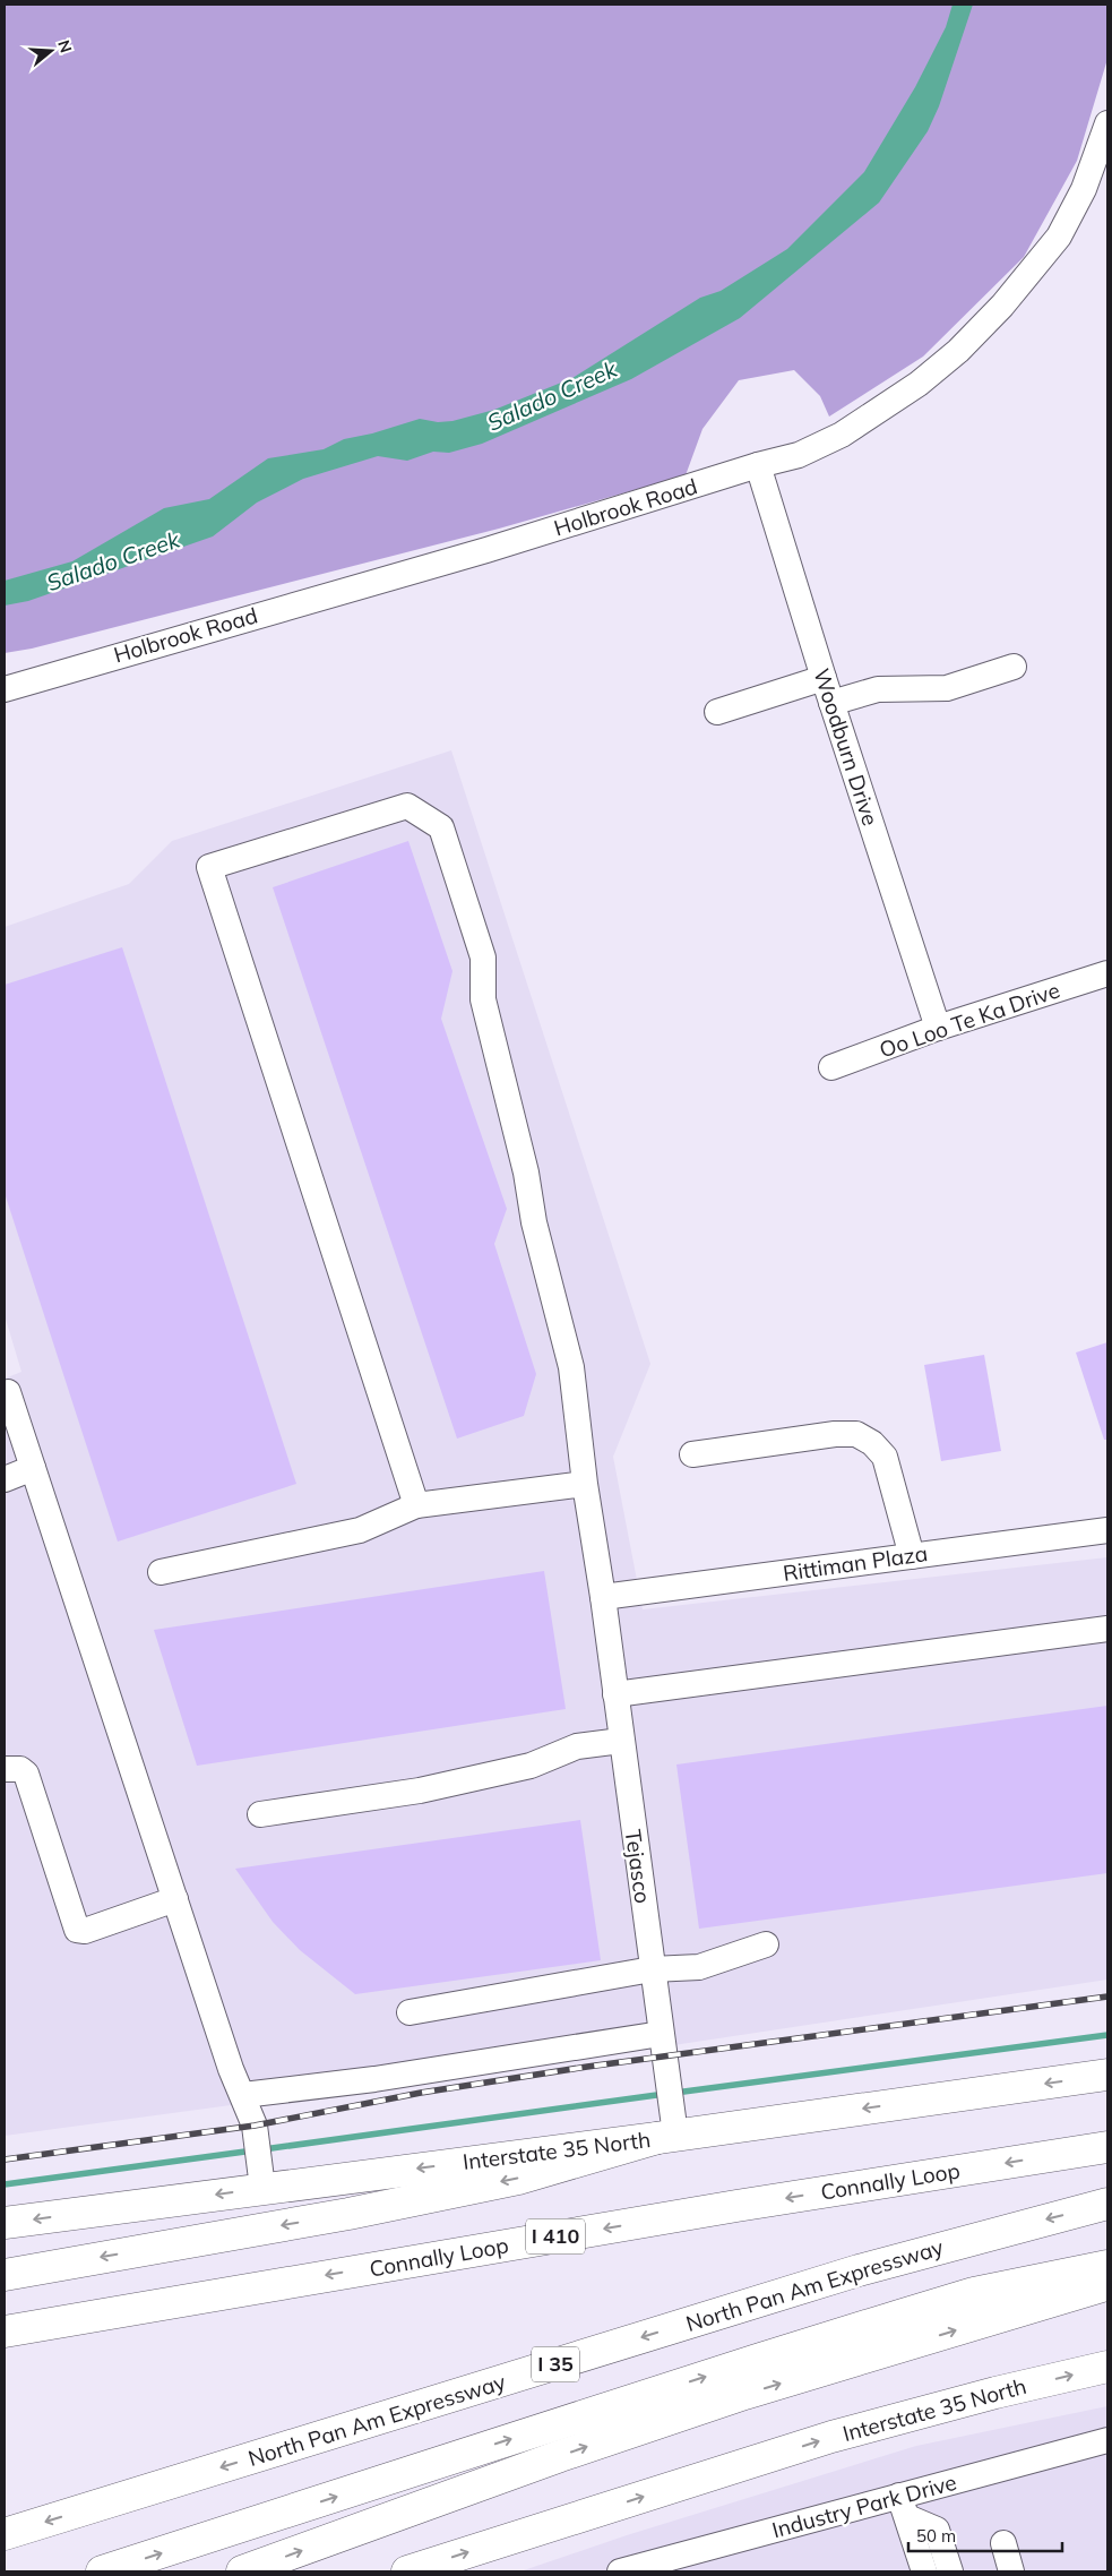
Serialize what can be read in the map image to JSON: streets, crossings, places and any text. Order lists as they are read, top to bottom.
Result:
{
  "streets": {
    "main road": [
      "Interstate 35 North",
      "Connally Loop",
      "I 410",
      "North Pan Am Expressway",
      "I 35"
    ],
    "street": [
      "Holbrook Road",
      "Woodburn Drive",
      "Oo Loo Te Ka Drive",
      "Rittiman Plaza",
      "Tejasco",
      "Industry Park Drive"
    ]
  },
  "crossings": [
    ["Holbrook Road", "Woodburn Drive"],
    ["Woodburn Drive", "Oo Loo Te Ka Drive"],
    ["Rittiman Plaza", "Tejasco"],
    ["Tejasco", "Interstate 35 North"]
  ],
  "water": ["Salado Creek"],
  "scale_bar": "50 m",
  "north": "right"
}
